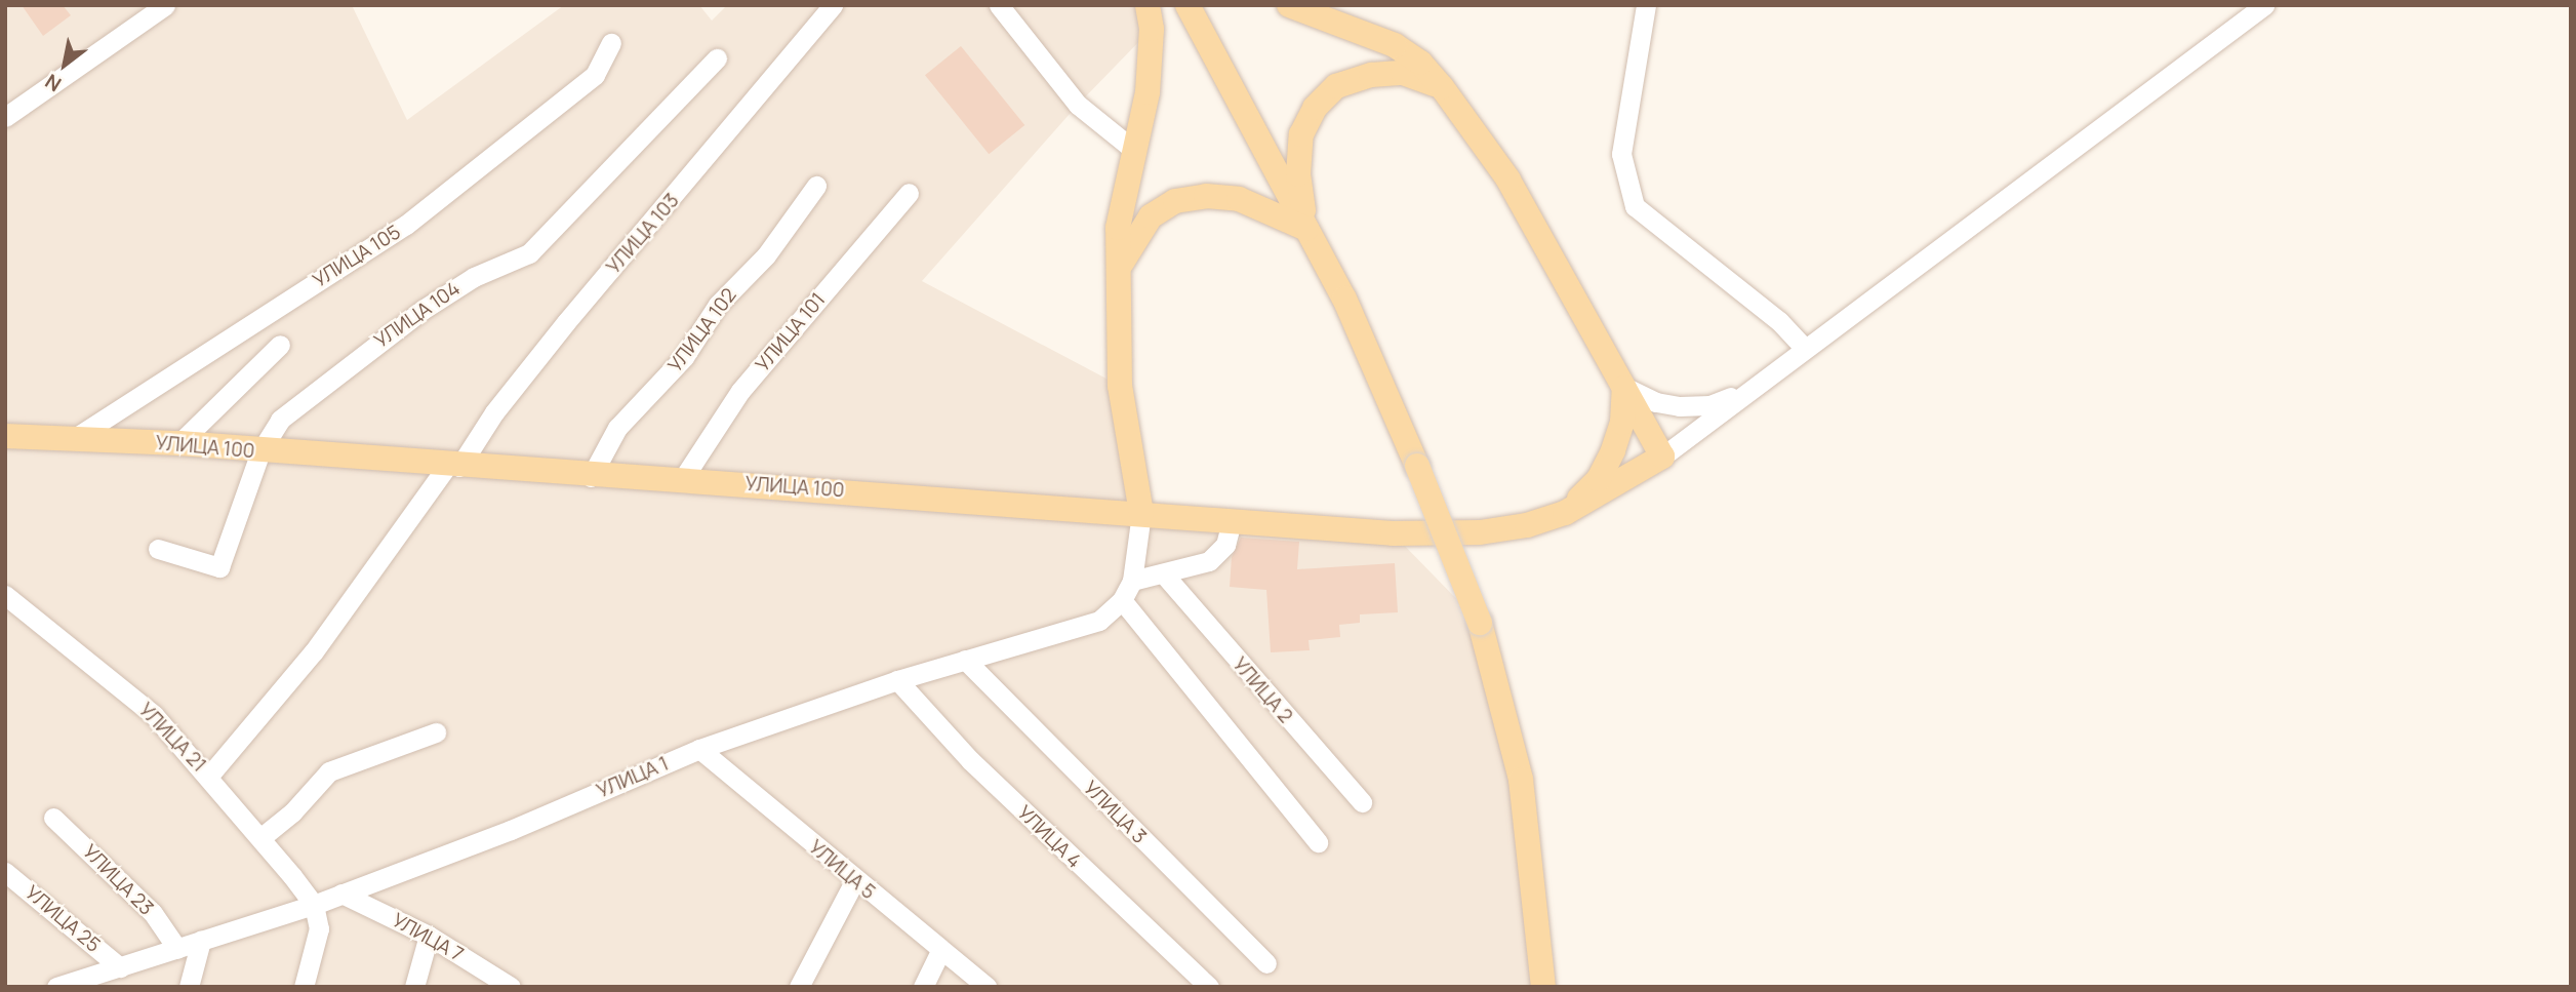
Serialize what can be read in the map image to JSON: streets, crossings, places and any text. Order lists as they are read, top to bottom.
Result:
{
  "streets": {
    "main road": ["УЛИЦА 100"],
    "street": [
      "УЛИЦА 103",
      "УЛИЦА 105",
      "УЛИЦА 104",
      "УЛИЦА 102",
      "УЛИЦА 101",
      "УЛИЦА 2",
      "УЛИЦА 21",
      "УЛИЦА 1",
      "УЛИЦА 3",
      "УЛИЦА 4",
      "УЛИЦА 5",
      "УЛИЦА 23",
      "УЛИЦА 25",
      "УЛИЦА 7"
    ]
  },
  "crossings": [
    ["УЛИЦА 103", "УЛИЦА 100"],
    ["УЛИЦА 105", "УЛИЦА 100"],
    ["УЛИЦА 104", "УЛИЦА 100"],
    ["УЛИЦА 102", "УЛИЦА 100"],
    ["УЛИЦА 101", "УЛИЦА 100"],
    ["УЛИЦА 100", "УЛИЦА 1"],
    ["УЛИЦА 21", "УЛИЦА 1"],
    ["УЛИЦА 1", "УЛИЦА 3"],
    ["УЛИЦА 1", "УЛИЦА 4"],
    ["УЛИЦА 1", "УЛИЦА 5"],
    ["УЛИЦА 1", "УЛИЦА 23"],
    ["УЛИЦА 1", "УЛИЦА 25"],
    ["УЛИЦА 1", "УЛИЦА 7"]
  ],
  "north": "bottom left"
}
